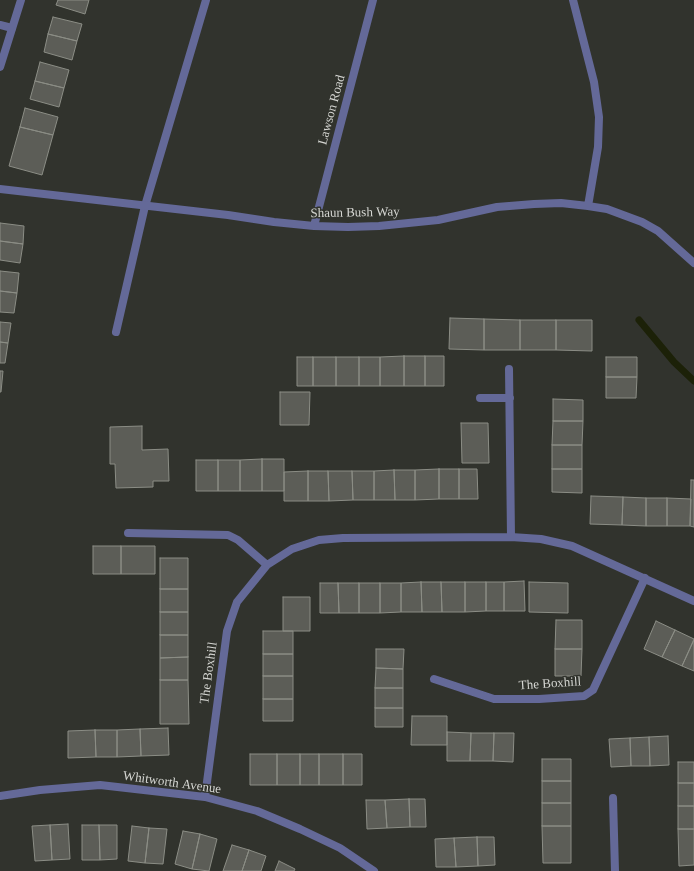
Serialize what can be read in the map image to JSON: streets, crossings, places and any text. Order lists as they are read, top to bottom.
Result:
{
  "streets": {
    "street": [
      "Lawson Road",
      "Shaun Bush Way",
      "The Boxhill",
      "Whitworth Avenue"
    ]
  },
  "crossings": [
    ["Lawson Road", "Shaun Bush Way"],
    ["The Boxhill", "Whitworth Avenue"]
  ]
}
